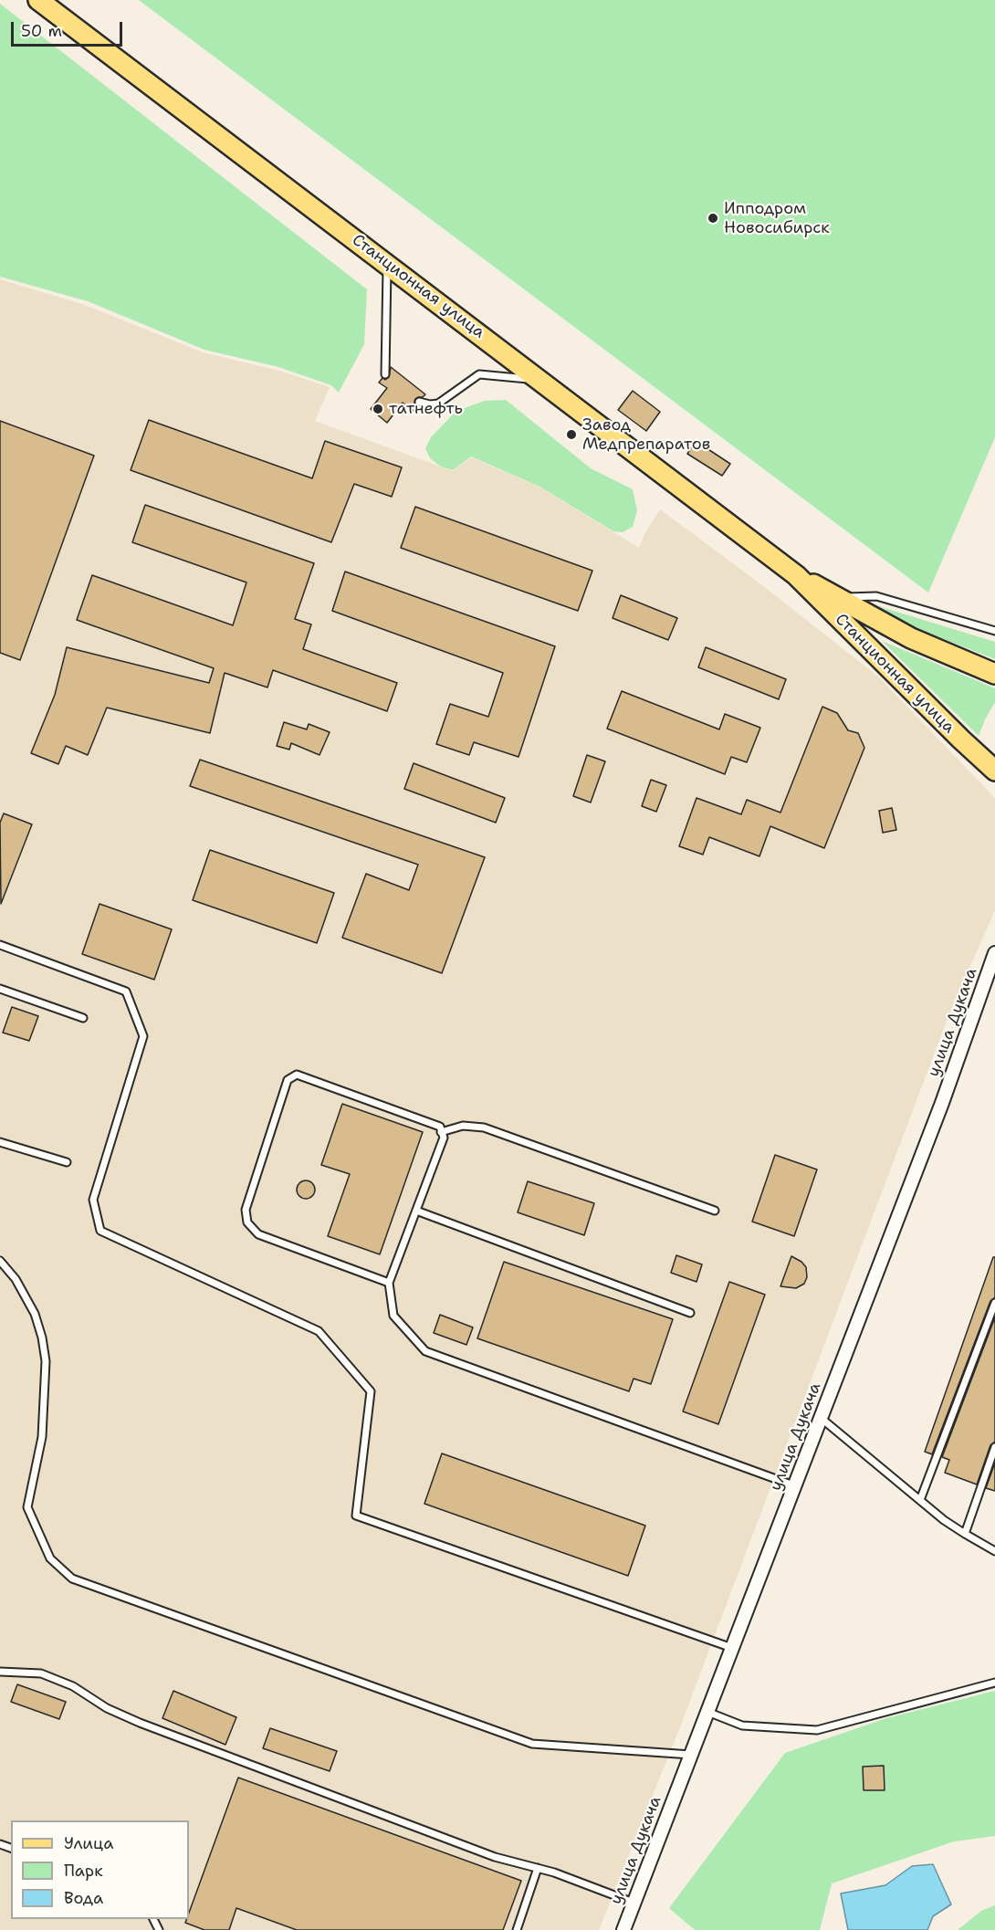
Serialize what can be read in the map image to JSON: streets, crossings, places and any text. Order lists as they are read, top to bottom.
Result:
{
  "streets": {
    "main road": ["Станционная улица"],
    "street": ["улица Дукача"]
  },
  "places": ["Ипподром Новосибирск", "татнефть", "Завод Медпрепаратов"],
  "legend": ["Улица", "Парк", "Вода"],
  "scale_bar": "50 m"
}
